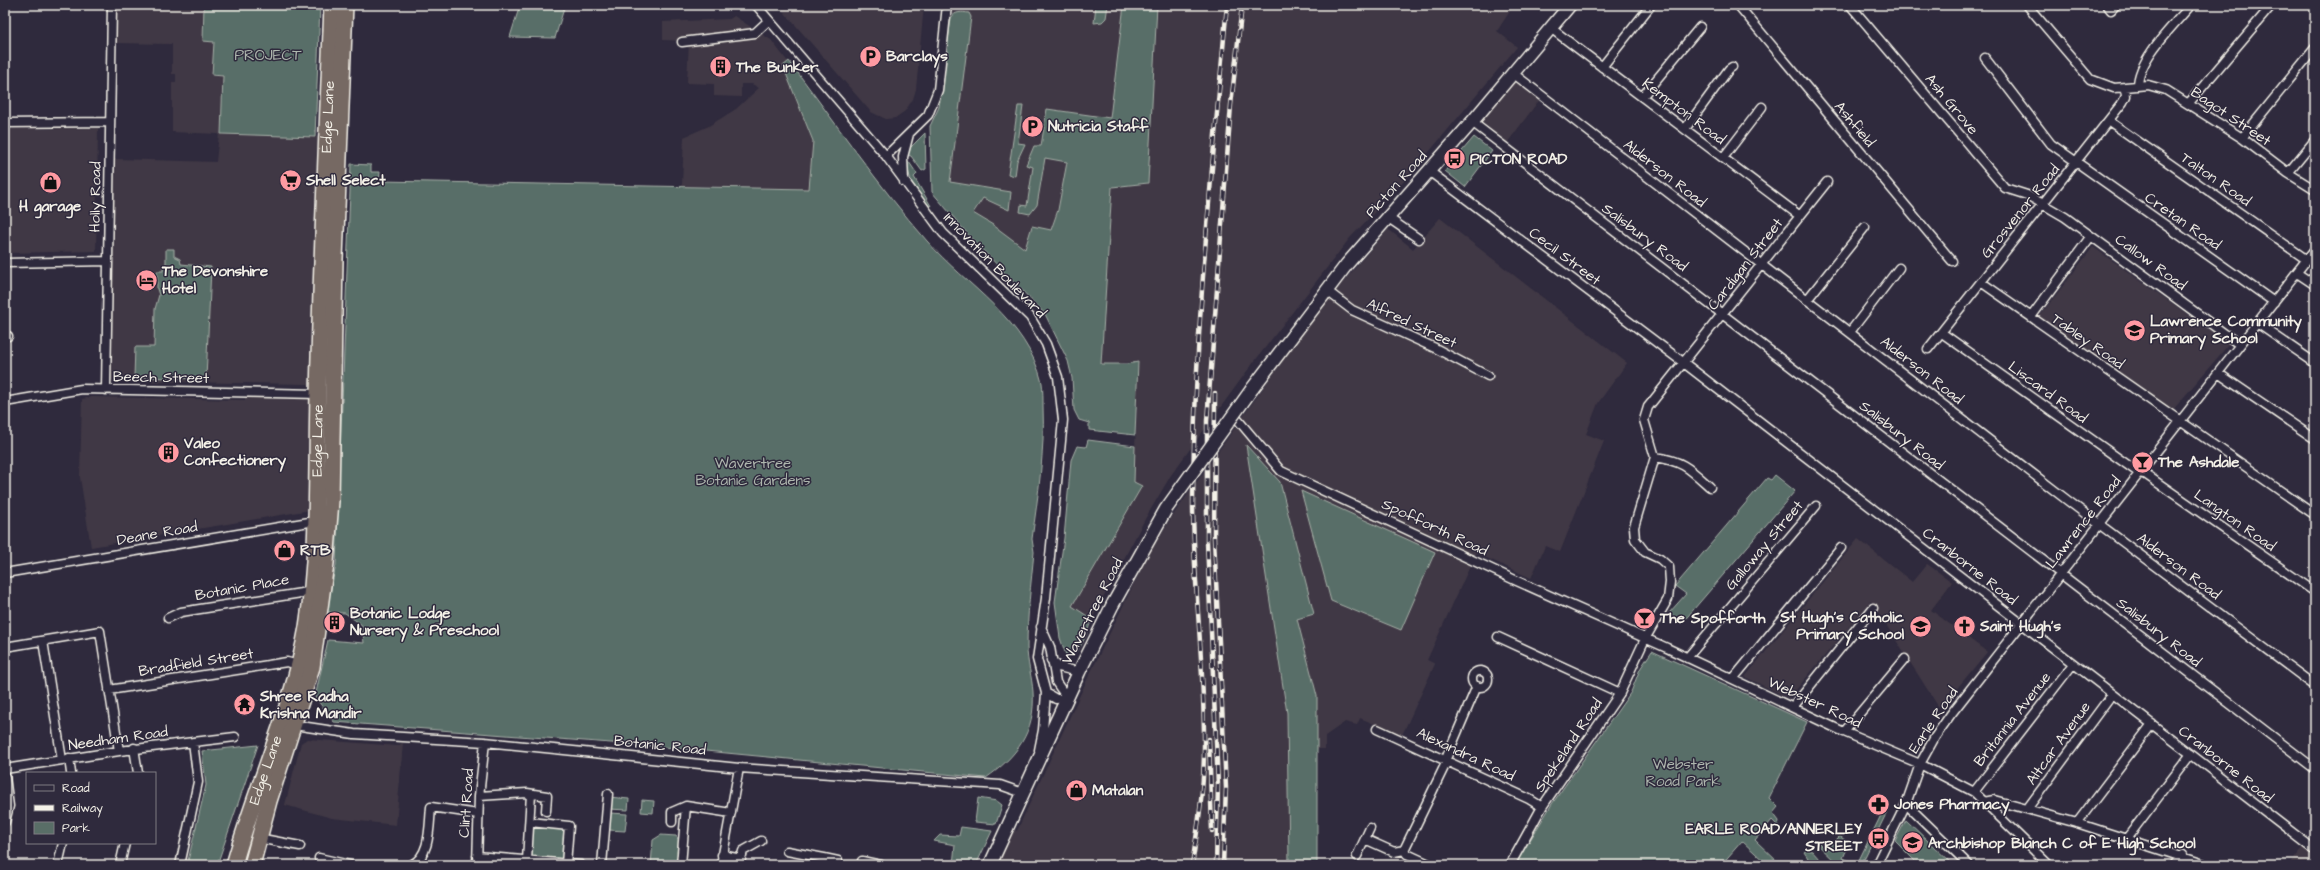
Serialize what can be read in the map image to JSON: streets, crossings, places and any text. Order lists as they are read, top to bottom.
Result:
{
  "streets": {
    "highway": ["Edge Lane"],
    "main road": ["Picton Road", "Wavertree Road"],
    "street": [
      "Ash Grove",
      "Kempton Road",
      "Bagot Street",
      "Ashfield",
      "Alderson Road",
      "Talton Road",
      "Holly Road",
      "Grosvenor Road",
      "Cretan Road",
      "Salisbury Road",
      "Cecil Street",
      "Callow Road",
      "Cardigan Street",
      "Innovation Boulevard",
      "Alfred Street",
      "Tabley Road",
      "Beech Street",
      "Liscard Road",
      "Langton Road",
      "Lawrence Road",
      "Spofforth Road",
      "Deane Road",
      "Galloway Street",
      "Cranborne Road",
      "Botanic Place",
      "Bradfield Street",
      "Webster Road",
      "Britannia Avenue",
      "Earle Road",
      "Needham Road",
      "Altcar Avenue",
      "Botanic Road",
      "Spekeland Road",
      "Alexandra Road",
      "Clint Road"
    ]
  },
  "crossings": [
    ["Ash Grove", "Grosvenor Road"],
    ["Ash Grove", "Callow Road"],
    ["Kempton Road", "Picton Road"],
    ["Kempton Road", "Cardigan Street"],
    ["Bagot Street", "Grosvenor Road"],
    ["Edge Lane", "Beech Street"],
    ["Edge Lane", "Deane Road"],
    ["Edge Lane", "Botanic Place"],
    ["Edge Lane", "Bradfield Street"],
    ["Edge Lane", "Botanic Road"],
    ["Alderson Road", "Picton Road"],
    ["Alderson Road", "Cardigan Street"],
    ["Alderson Road", "Lawrence Road"],
    ["Talton Road", "Grosvenor Road"],
    ["Talton Road", "Lawrence Road"],
    ["Picton Road", "Salisbury Road"],
    ["Picton Road", "Cecil Street"],
    ["Picton Road", "Alfred Street"],
    ["Picton Road", "Wavertree Road"],
    ["Holly Road", "Beech Street"],
    ["Grosvenor Road", "Cretan Road"],
    ["Grosvenor Road", "Callow Road"],
    ["Grosvenor Road", "Tabley Road"],
    ["Grosvenor Road", "Liscard Road"],
    ["Cretan Road", "Lawrence Road"],
    ["Salisbury Road", "Cardigan Street"],
    ["Salisbury Road", "Lawrence Road"],
    ["Cecil Street", "Cardigan Street"],
    ["Cecil Street", "Cranborne Road"],
    ["Callow Road", "Lawrence Road"],
    ["Cardigan Street", "Cranborne Road"],
    ["Cardigan Street", "Spekeland Road"],
    ["Innovation Boulevard", "Wavertree Road"],
    ["Tabley Road", "Lawrence Road"],
    ["Liscard Road", "Langton Road"],
    ["Liscard Road", "Lawrence Road"],
    ["Langton Road", "Lawrence Road"],
    ["Lawrence Road", "Cranborne Road"],
    ["Lawrence Road", "Earle Road"],
    ["Spofforth Road", "Wavertree Road"],
    ["Spofforth Road", "Webster Road"],
    ["Spofforth Road", "Spekeland Road"],
    ["Galloway Street", "Webster Road"],
    ["Cranborne Road", "Britannia Avenue"],
    ["Cranborne Road", "Earle Road"],
    ["Cranborne Road", "Altcar Avenue"],
    ["Wavertree Road", "Botanic Road"],
    ["Webster Road", "Britannia Avenue"],
    ["Webster Road", "Earle Road"],
    ["Webster Road", "Spekeland Road"],
    ["Botanic Road", "Clint Road"],
    ["Spekeland Road", "Alexandra Road"]
  ],
  "parks": ["PROJECT", "Wavertree Botanic Gardens", "Webster Road Park"],
  "places": {
    "parking": ["Barclays", "Nutricia Staff"],
    "building": ["The Bunker", "Valeo Confectionery", "Botanic Lodge Nursery & Preschool"],
    "bus stop": ["PICTON ROAD", "EARLE ROAD/ANNERLEY STREET"],
    "supermarket": ["Shell Select"],
    "shop": ["H garage", "RTB", "Matalan"],
    "hotel": ["The Devonshire Hotel"],
    "school or university": ["Lawrence Community Primary School", "St Hugh's Catholic Primary School", "Archbishop Blanch C of E High School"],
    "bar": ["The Ashdale", "The Spofforth"],
    "church": ["Saint Hugh's"],
    "temple": ["Shree Radha Krishna Mandir"],
    "pharmacy": ["Jones Pharmacy"]
  },
  "legend": ["Road", "Railway", "Park"]
}
